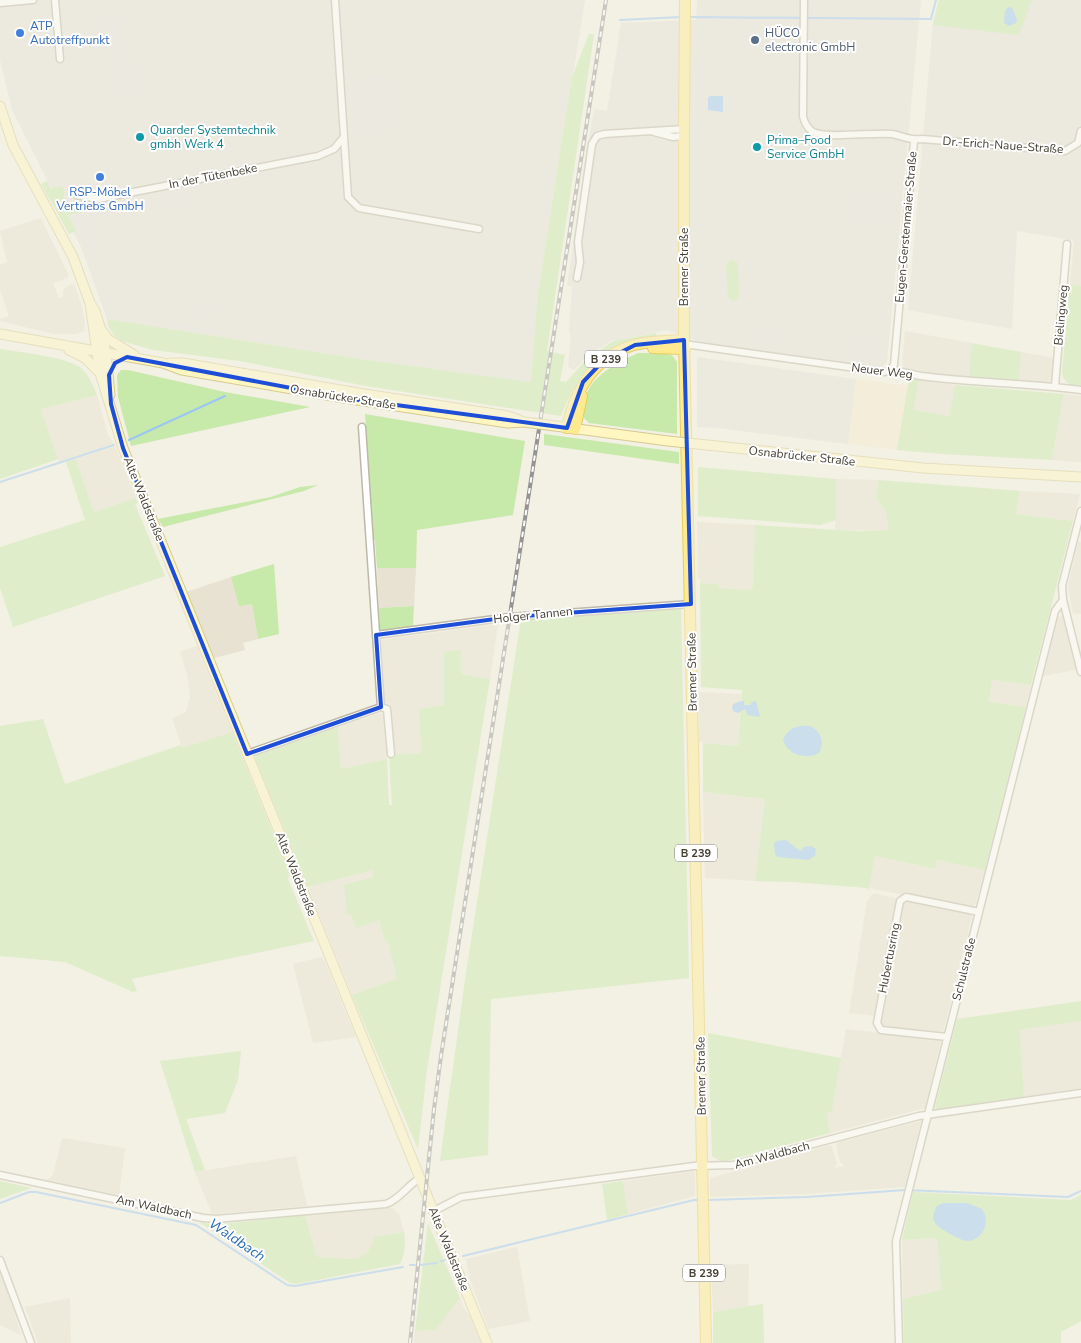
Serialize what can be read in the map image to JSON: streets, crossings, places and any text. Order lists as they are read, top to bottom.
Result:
{
  "streets": {
    "main road": ["Bremer Straße", "B 239"],
    "street": [
      "Dr.-Erich-Naue-Straße",
      "In der Tütenbeke",
      "Eugen-Gerstenmaier-Straße",
      "Bielingweg",
      "Neuer Weg",
      "Osnabrücker Straße",
      "Alte Waldstraße",
      "Holger Tannen",
      "Hubertusring",
      "Schulstraße",
      "Am Waldbach"
    ]
  },
  "crossings": [
    ["Dr.-Erich-Naue-Straße", "Eugen-Gerstenmaier-Straße"],
    ["Eugen-Gerstenmaier-Straße", "Neuer Weg"],
    ["Bremer Straße", "B 239"],
    ["Bremer Straße", "Neuer Weg"],
    ["Bremer Straße", "Holger Tannen"],
    ["Bremer Straße", "Am Waldbach"],
    ["Bielingweg", "Neuer Weg"],
    ["B 239", "Neuer Weg"],
    ["B 239", "Osnabrücker Straße"],
    ["Osnabrücker Straße", "Alte Waldstraße"],
    ["Alte Waldstraße", "Am Waldbach"],
    ["Hubertusring", "Schulstraße"],
    ["Schulstraße", "Am Waldbach"]
  ],
  "water": ["Waldbach"],
  "places": [
    "ATP Autotreffpunkt",
    "HÜCO electronic GmbH",
    "Quarder Systemtechnik gmbh Werk 4",
    "Prima–Food Service GmbH",
    "RSP-Möbel Vertriebs GmbH"
  ]
}
